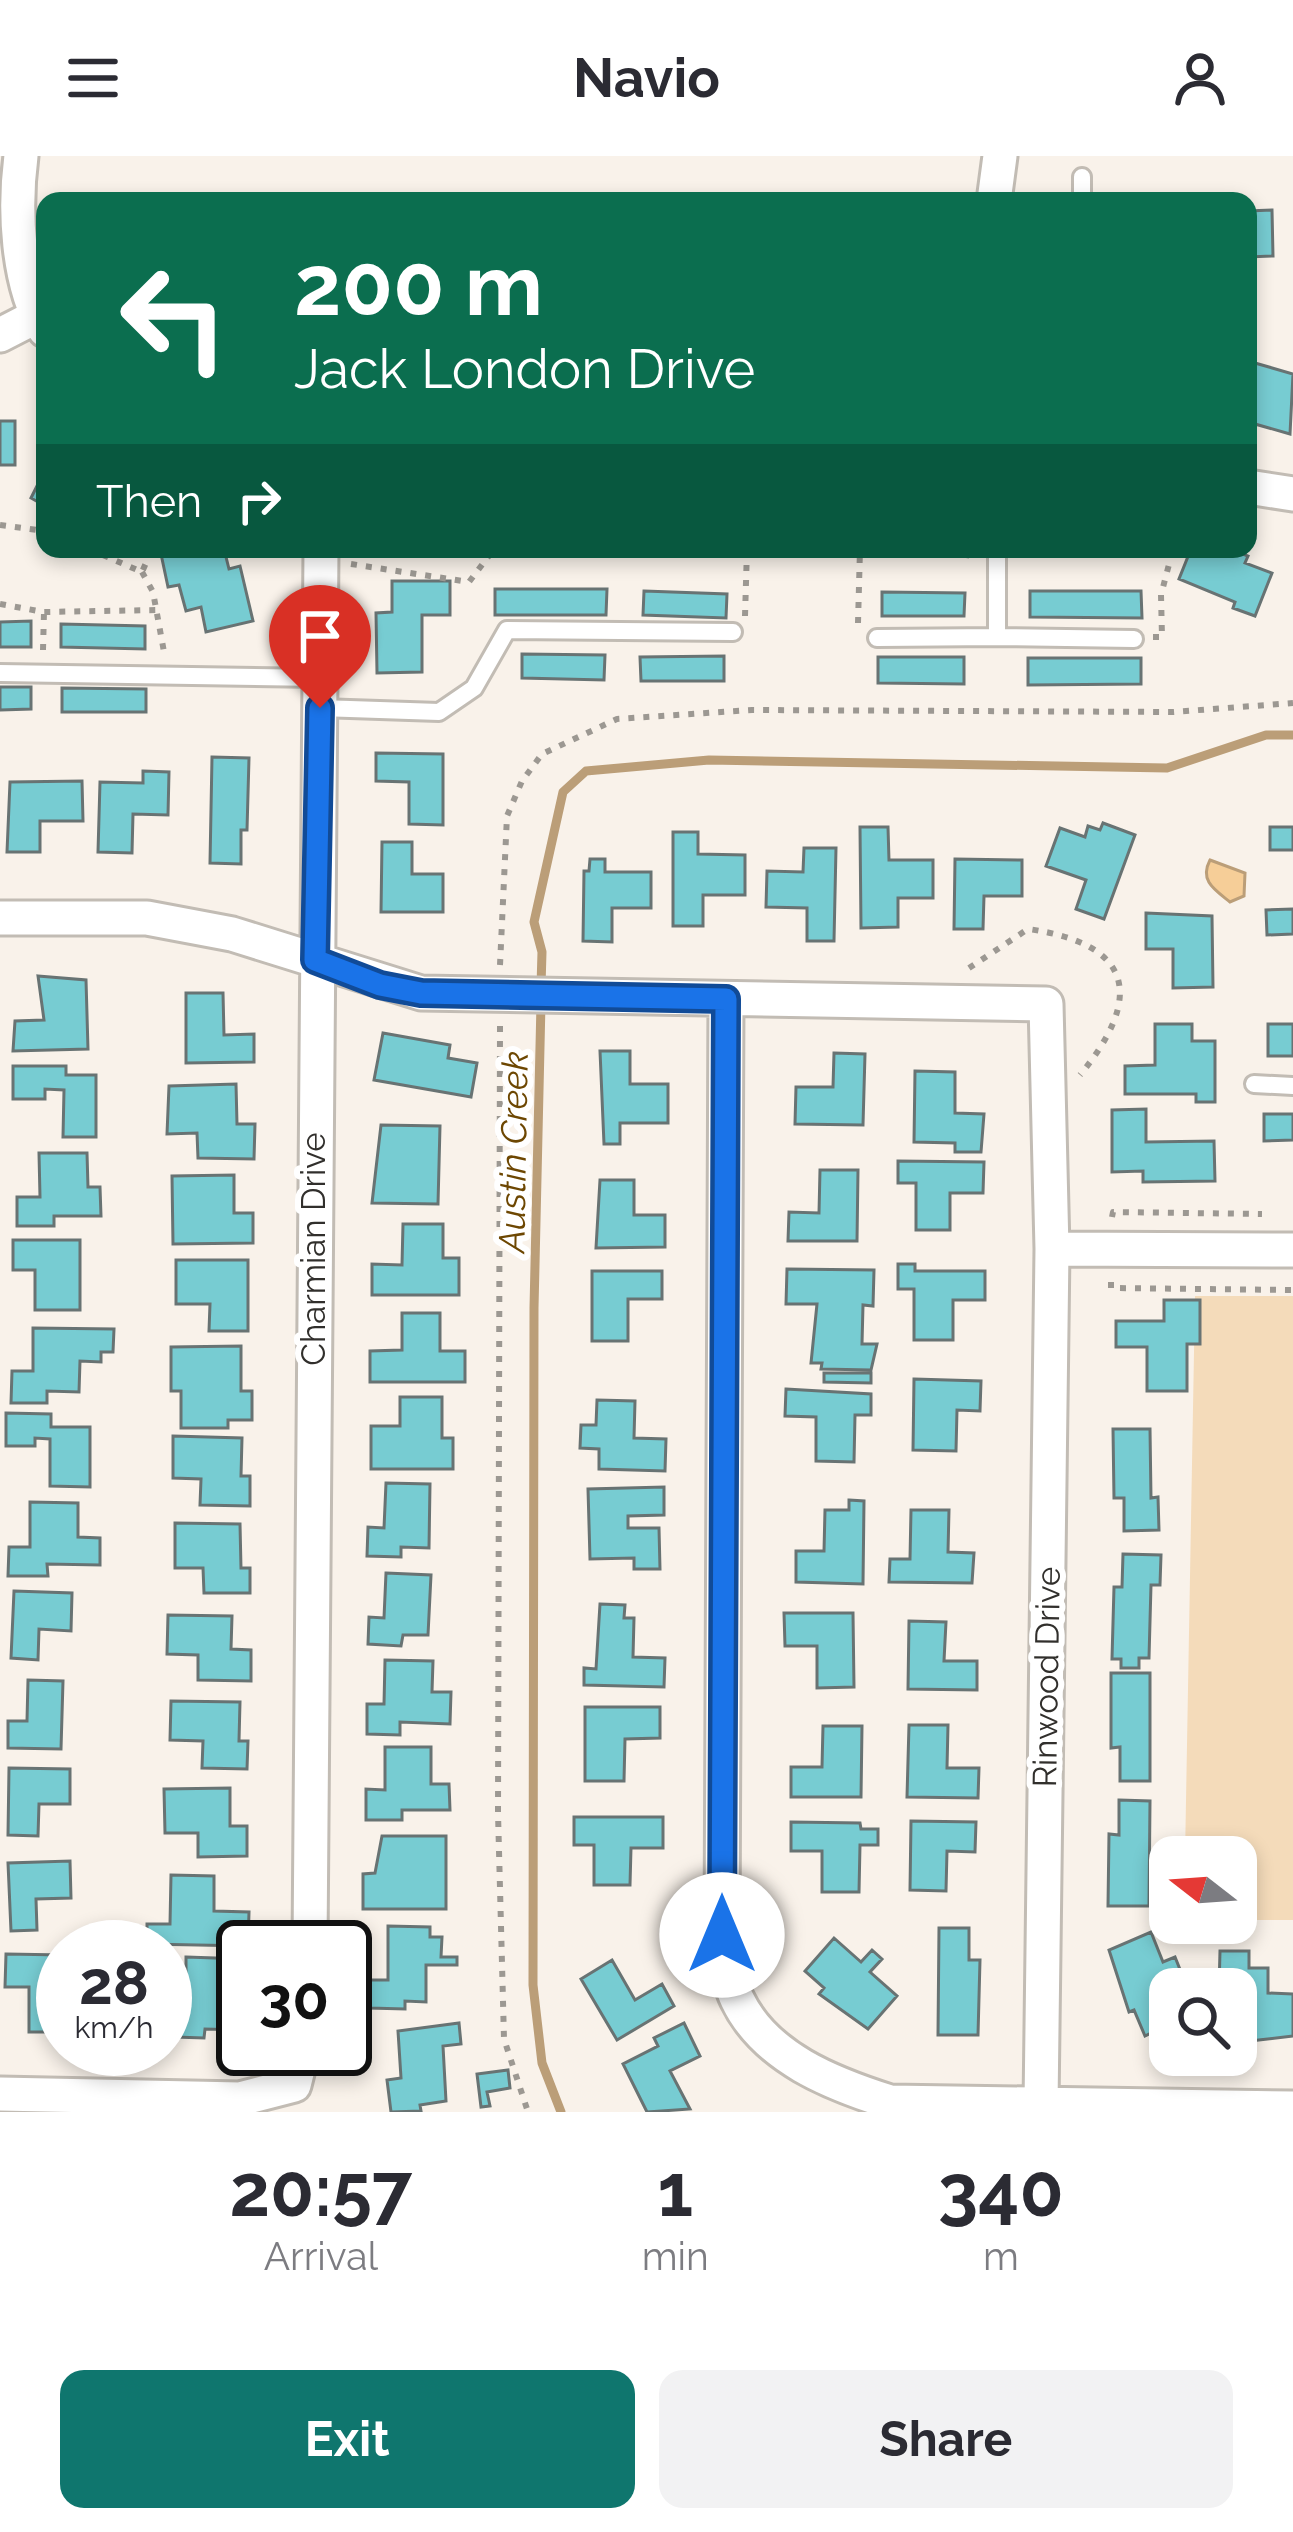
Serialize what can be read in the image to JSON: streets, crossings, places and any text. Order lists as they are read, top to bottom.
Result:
{
  "streets": {
    "street": ["Charmian Drive", "Rinwood Drive"]
  },
  "water": ["Austin Creek"],
  "north": "left",
  "page": {
    "header": "Navio",
    "turn": ["200 m", "Jack London Drive"],
    "then": "Then",
    "speed": "28 km/h",
    "limit": "30",
    "eta": [
      "20:57",
      "Arrival",
      "1",
      "min",
      "340",
      "m"
    ],
    "buttons": ["Exit", "Share"]
  }
}
